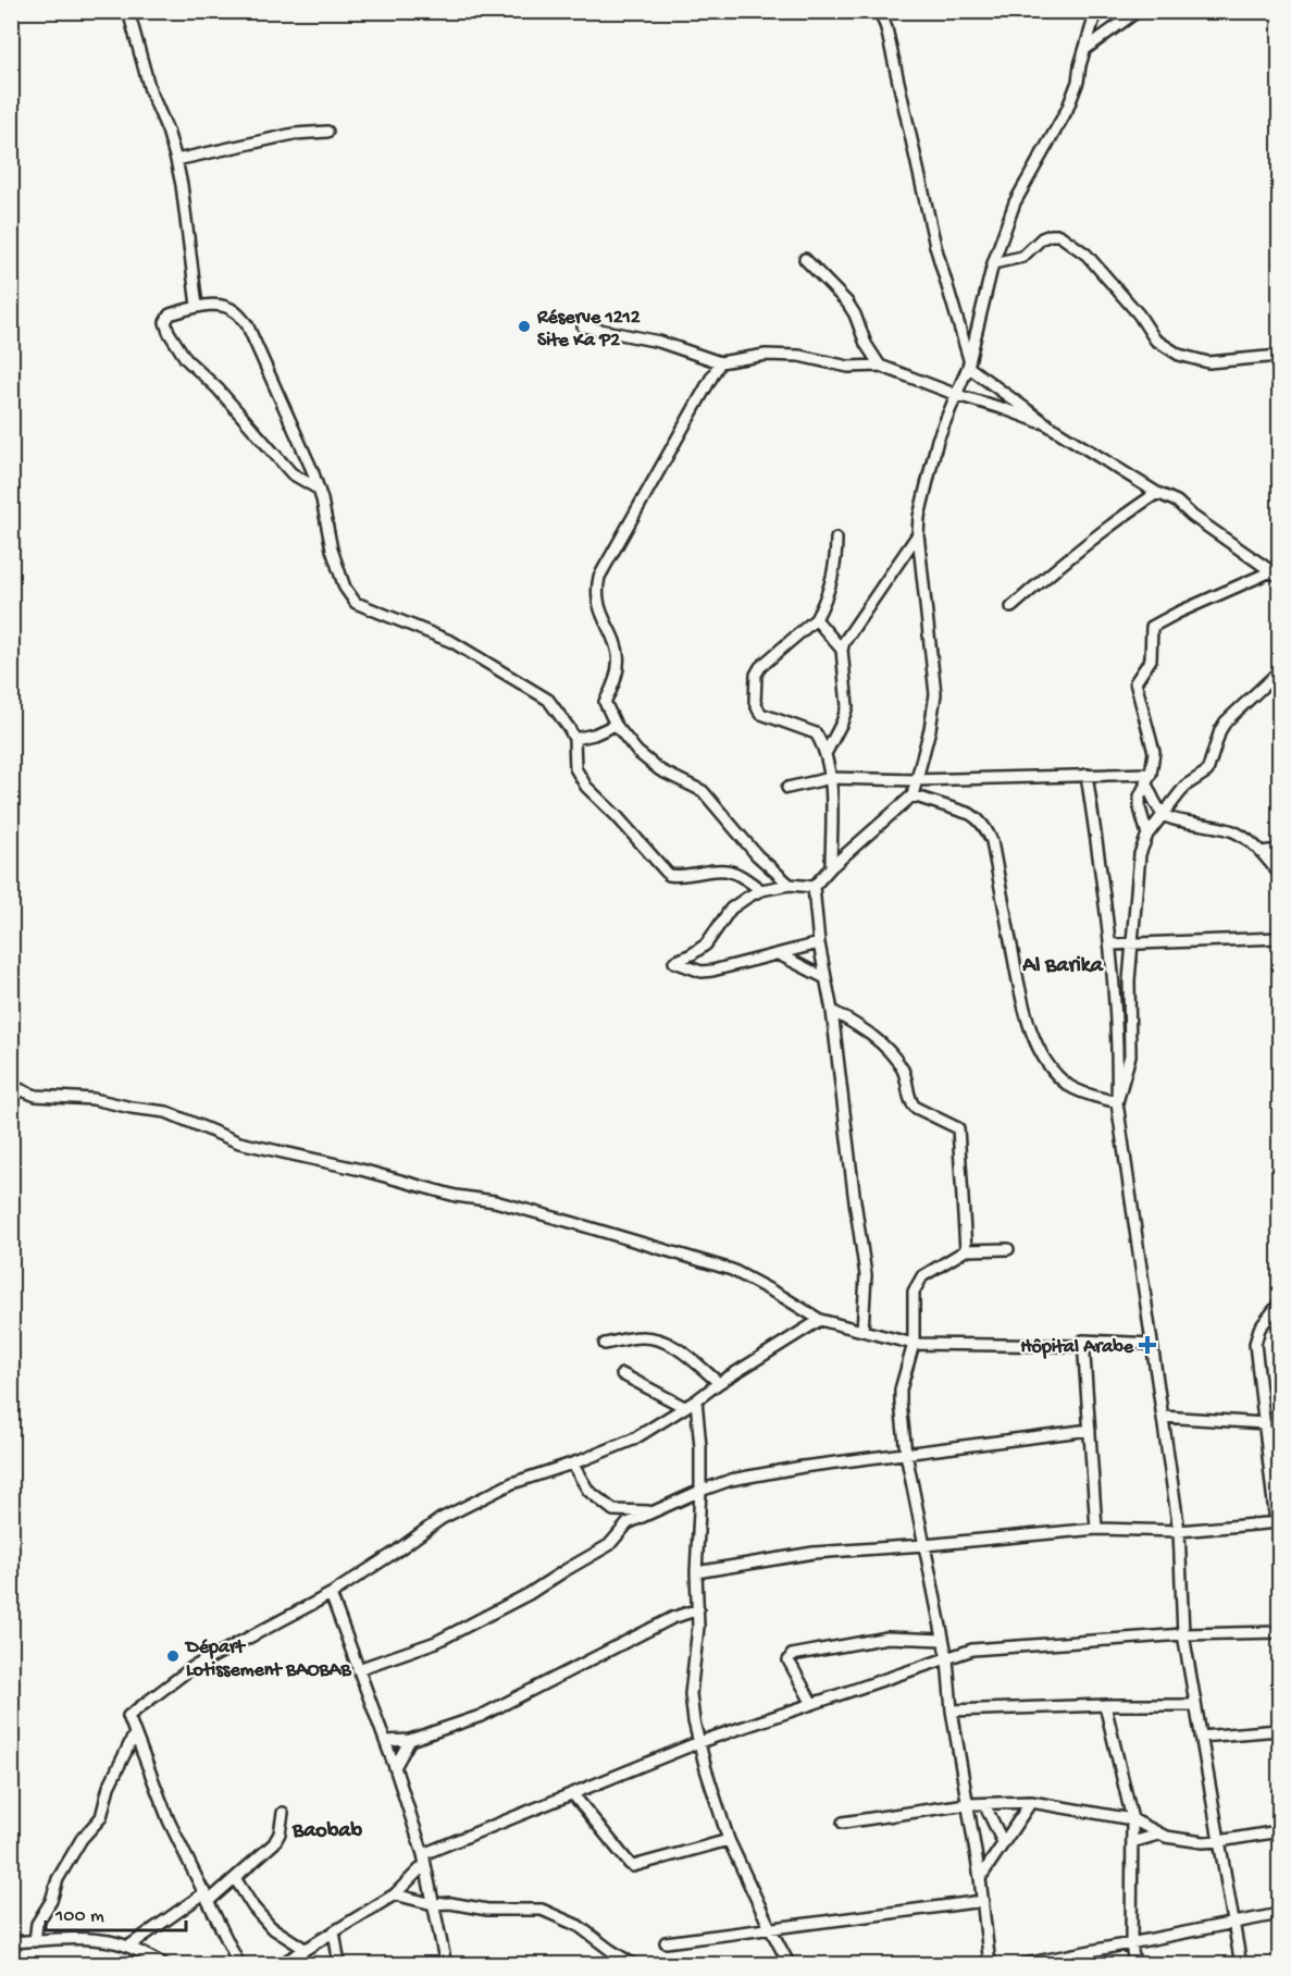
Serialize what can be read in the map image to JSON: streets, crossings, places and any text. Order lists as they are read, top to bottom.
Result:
{
  "districts": ["Al Barika", "Baobab"],
  "places": {
    "other": ["Réserve 1212 Site Ka P2", "Départ Lotissement BAOBAB"],
    "health": ["Hôpital Arabe"]
  },
  "scale_bar": "100 m"
}
